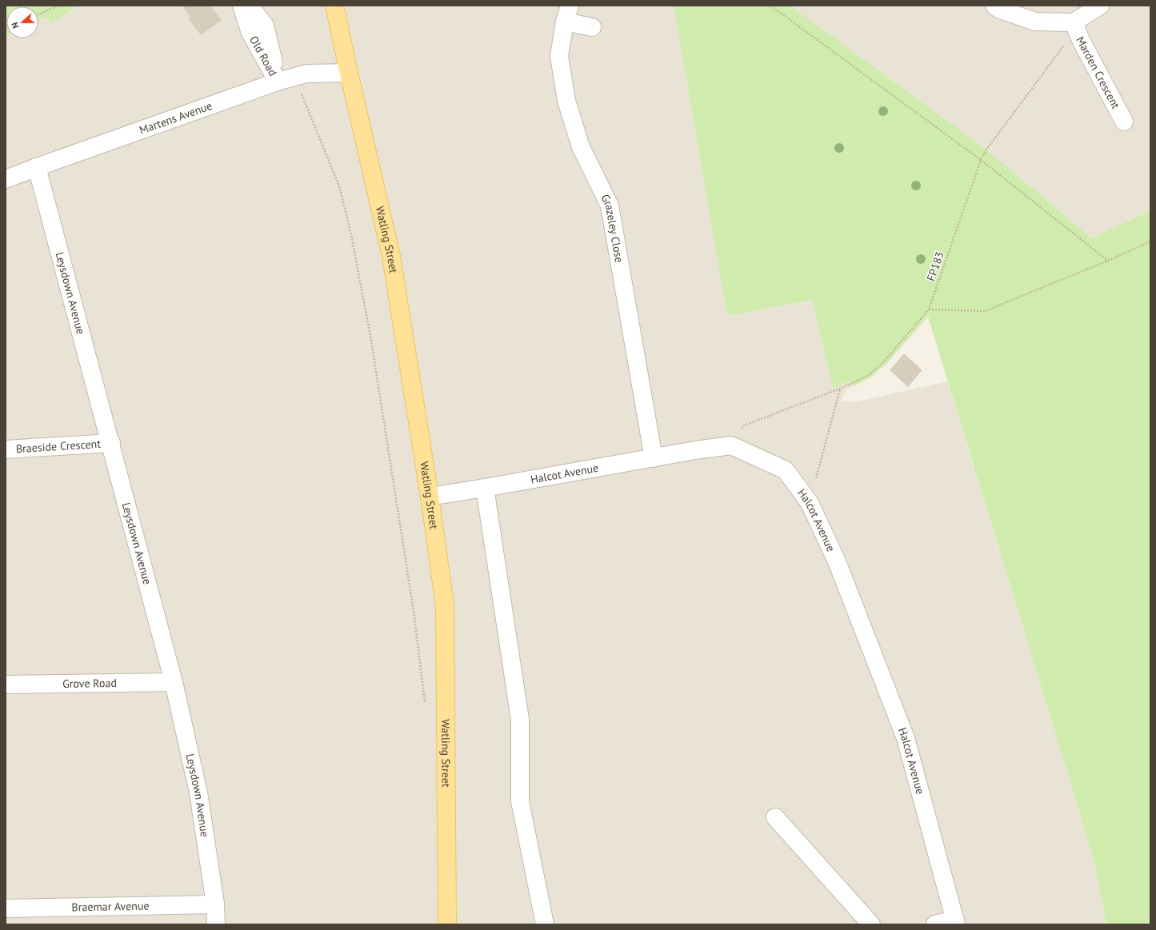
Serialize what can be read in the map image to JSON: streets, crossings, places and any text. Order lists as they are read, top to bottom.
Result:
{
  "streets": {
    "main road": ["Watling Street"],
    "street": [
      "Old Road",
      "Marden Crescent",
      "Martens Avenue",
      "Grazeley Close",
      "Leysdown Avenue",
      "Braeside Crescent",
      "Halcot Avenue",
      "Grove Road",
      "Braemar Avenue"
    ],
    "path": ["FP183"]
  },
  "crossings": [
    ["Old Road", "Martens Avenue"],
    ["Marden Crescent", "FP183"],
    ["Martens Avenue", "Watling Street"],
    ["Martens Avenue", "Leysdown Avenue"],
    ["Grazeley Close", "Halcot Avenue"],
    ["Watling Street", "Halcot Avenue"],
    ["FP183", "Halcot Avenue"],
    ["Leysdown Avenue", "Braeside Crescent"],
    ["Leysdown Avenue", "Grove Road"],
    ["Leysdown Avenue", "Braemar Avenue"]
  ],
  "north": "left"
}
